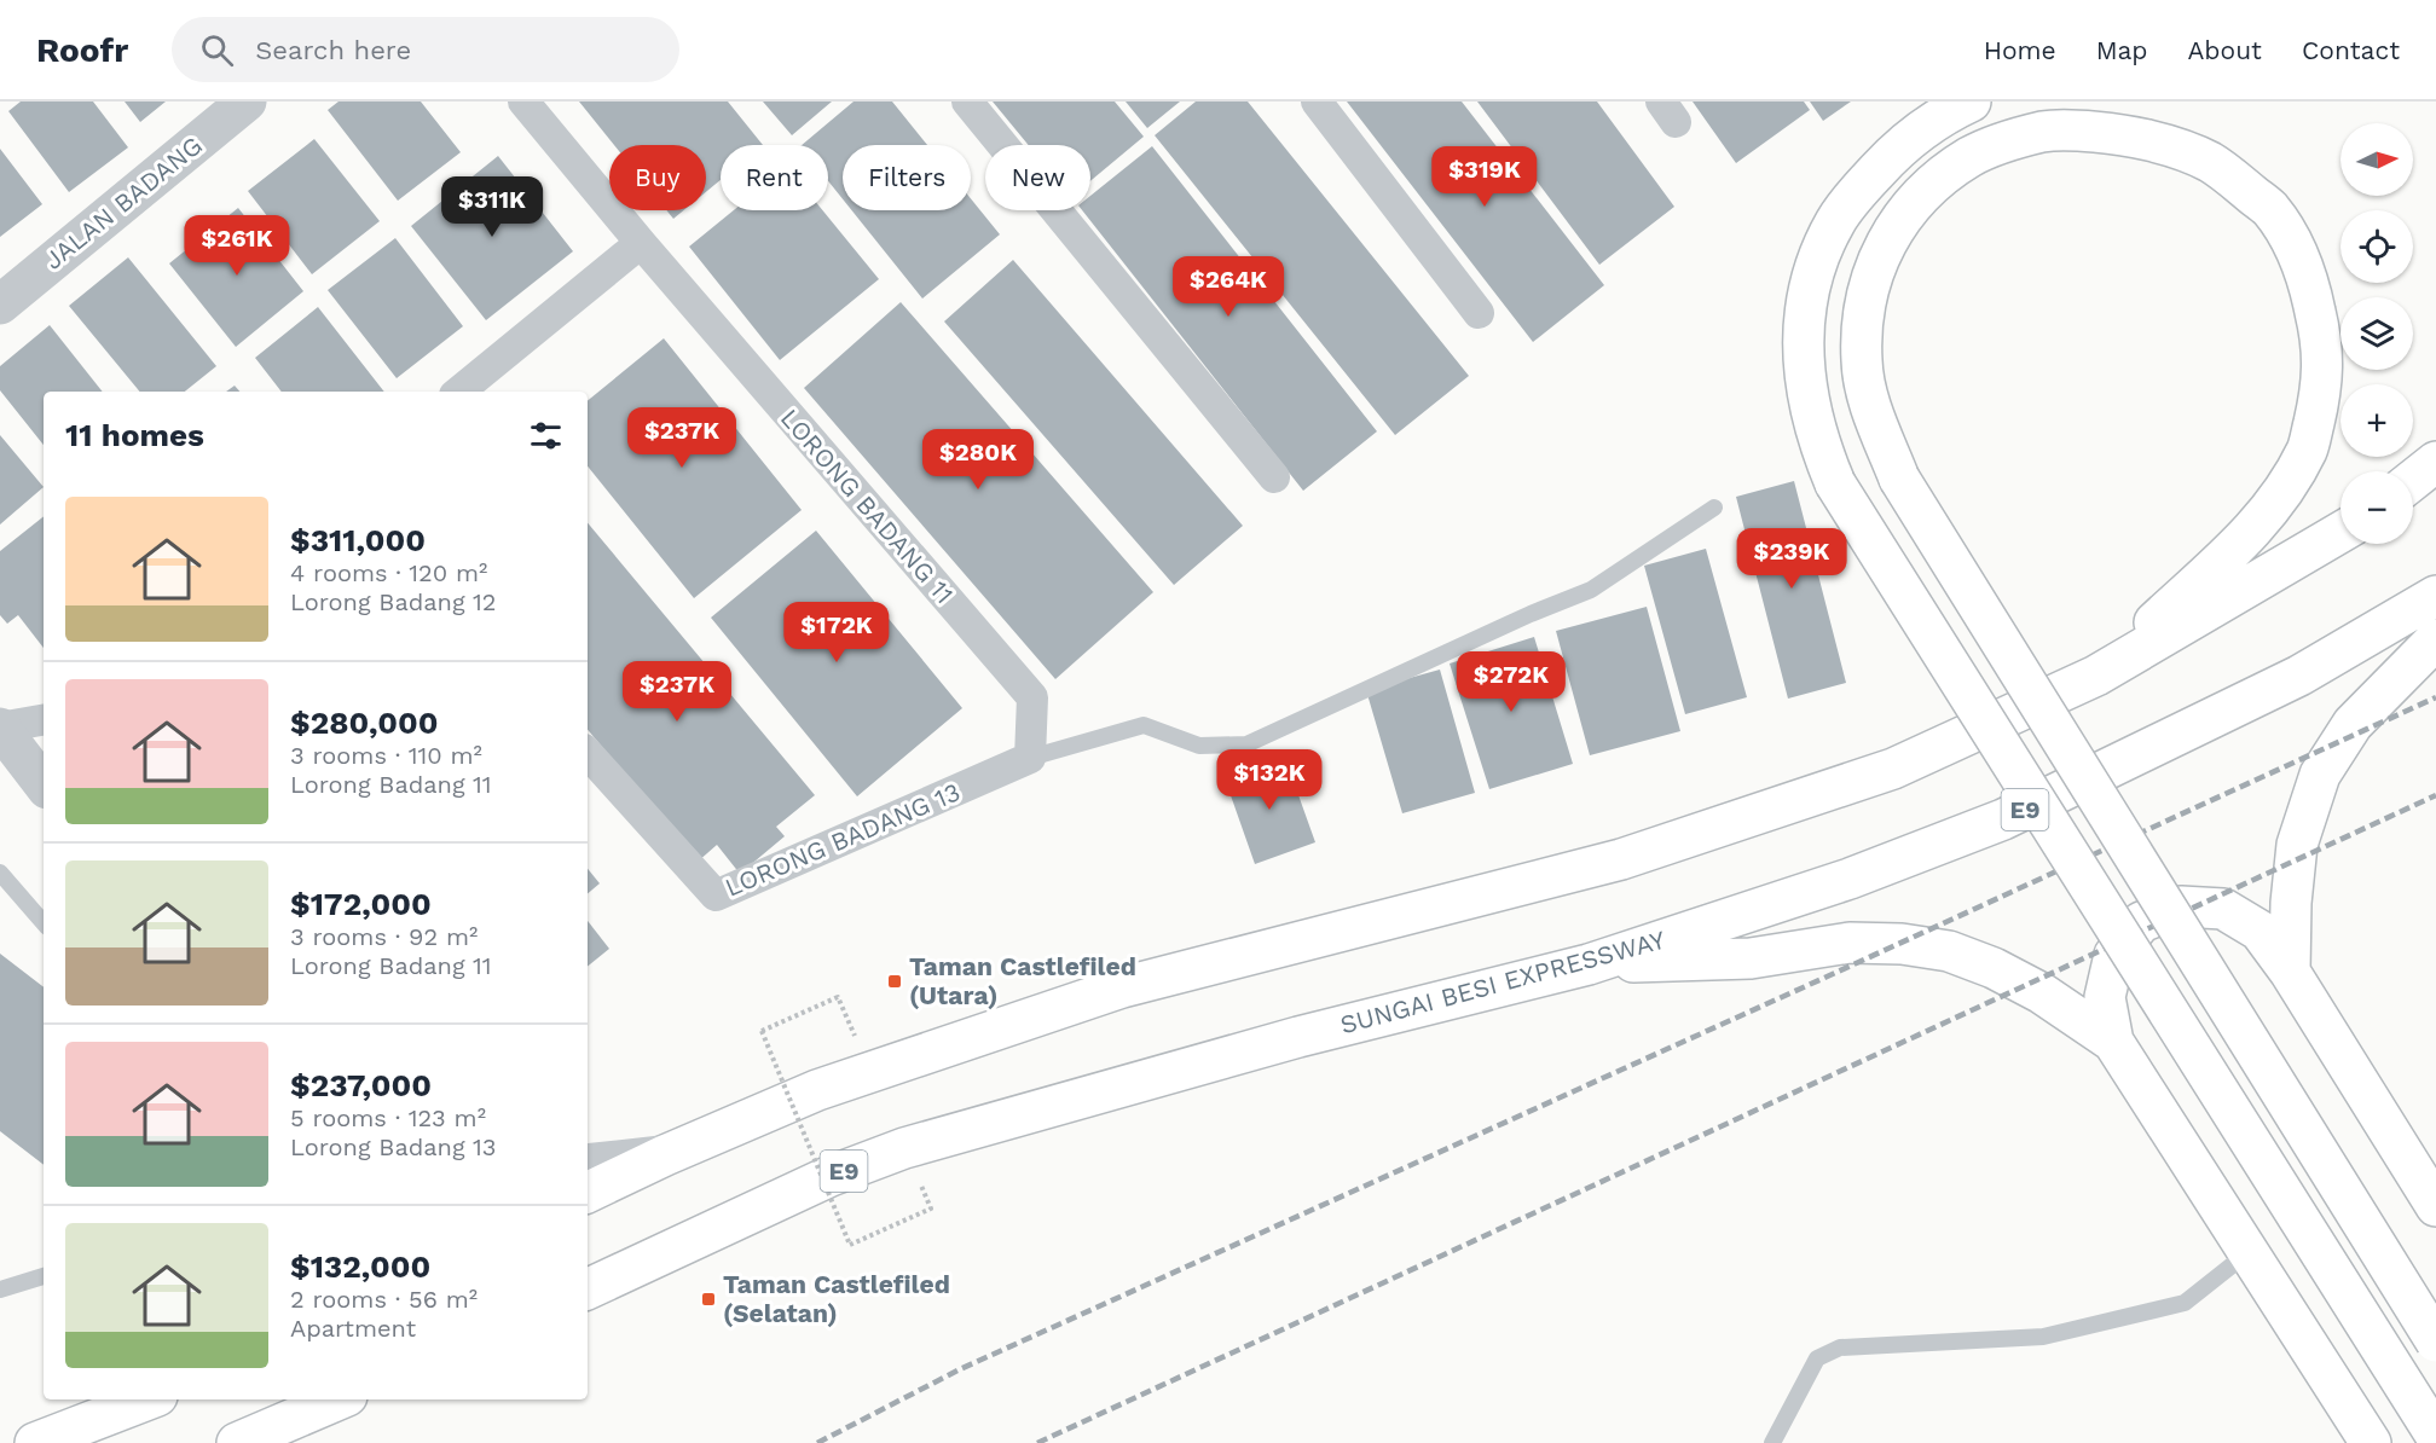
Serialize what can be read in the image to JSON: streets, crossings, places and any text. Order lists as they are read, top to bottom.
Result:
{
  "streets": {
    "highway": ["E9", "SUNGAI BESI EXPRESSWAY"],
    "street": ["JALAN BADANG", "LORONG BADANG 11", "LORONG BADANG 13"]
  },
  "crossings": [
    ["LORONG BADANG 11", "LORONG BADANG 13"]
  ],
  "places": {
    "transit": ["Taman Castlefiled (Utara)", "Taman Castlefiled (Selatan)"]
  },
  "north": "right",
  "page": {
    "header": "Roofr",
    "search": "Search here",
    "nav": [
      "Home",
      "Map",
      "About",
      "Contact"
    ],
    "map_buttons": ["+", "−"],
    "chip": [
      "Buy",
      "Rent",
      "Filters",
      "New"
    ],
    "price": [
      "$319K",
      "$311K",
      "$261K",
      "$264K",
      "$237K",
      "$280K",
      "$239K",
      "$172K",
      "$272K",
      "$237K",
      "$132K"
    ],
    "heading": "11 homes",
    "list": [
      {
        "name": "$311,000",
        "note": "4 rooms · 120 m² · Lorong Badang 12"
      },
      {
        "name": "$280,000",
        "note": "3 rooms · 110 m² · Lorong Badang 11"
      },
      {
        "name": "$172,000",
        "note": "3 rooms · 92 m² · Lorong Badang 11"
      },
      {
        "name": "$237,000",
        "note": "5 rooms · 123 m² · Lorong Badang 13"
      },
      {
        "name": "$132,000",
        "note": "2 rooms · 56 m² · Apartment"
      }
    ]
  }
}
